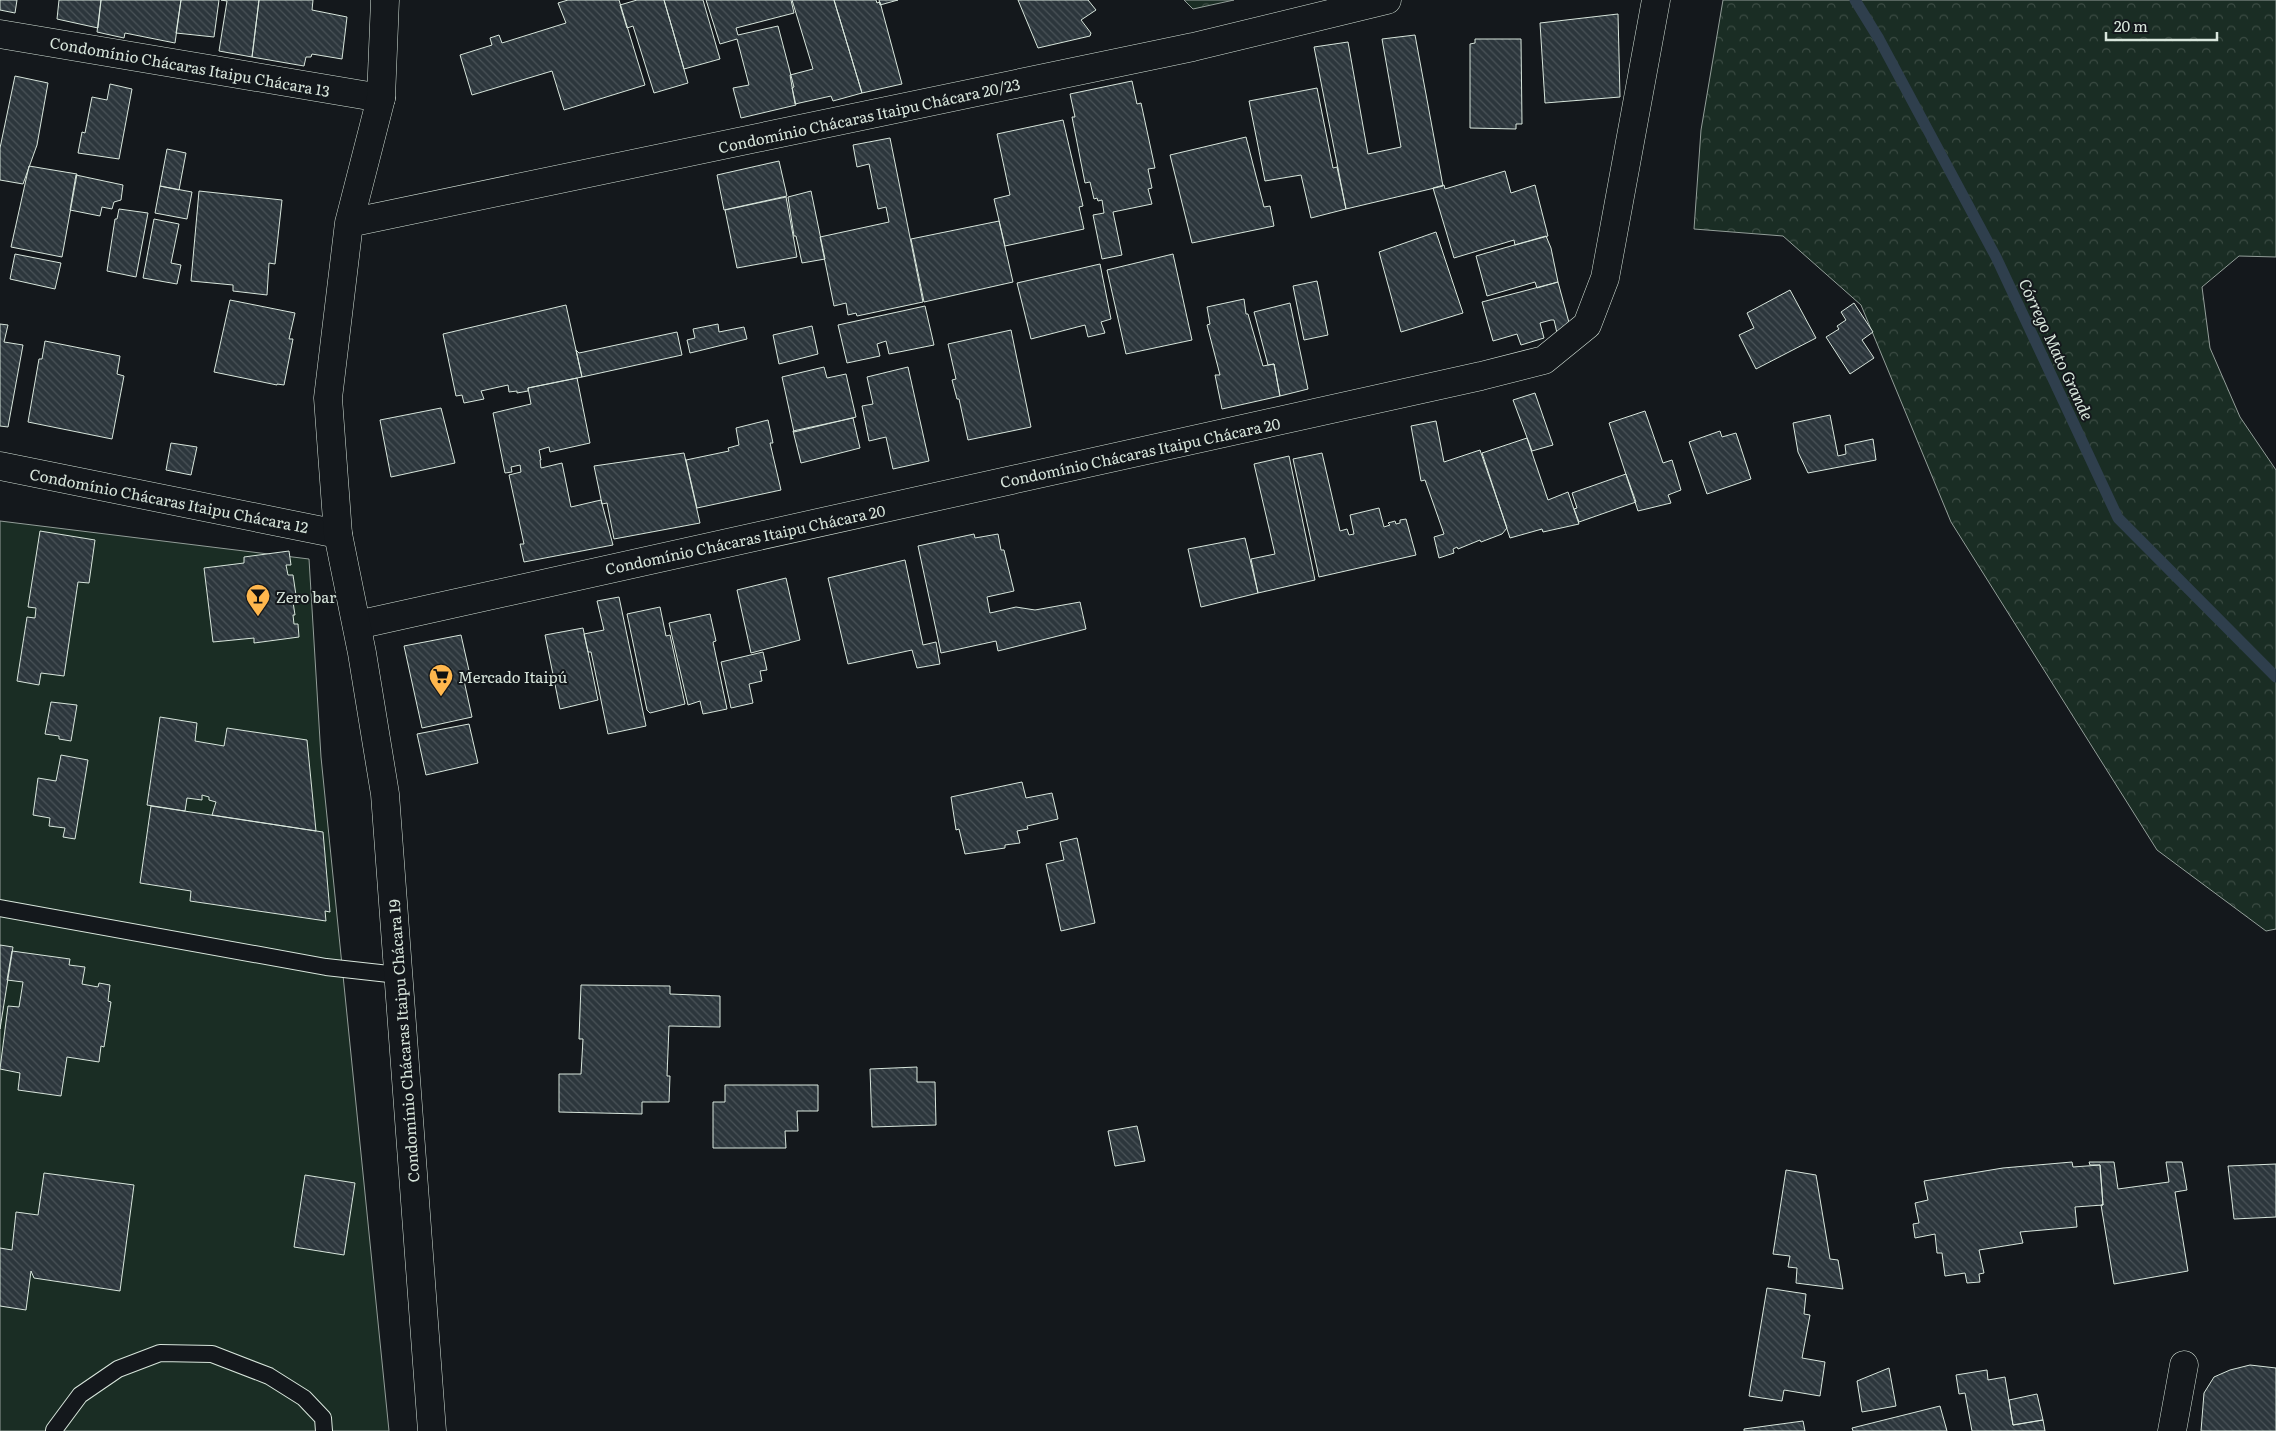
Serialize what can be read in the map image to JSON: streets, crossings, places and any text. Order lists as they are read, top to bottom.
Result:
{
  "streets": {
    "street": [
      "Condomínio Chácaras Itaipu Chácara 13",
      "Condomínio Chácaras Itaipu Chácara 20/23",
      "Condomínio Chácaras Itaipu Chácara 20",
      "Condomínio Chácaras Itaipu Chácara 12",
      "Condomínio Chácaras Itaipu Chácara 19"
    ]
  },
  "crossings": [
    ["Condomínio Chácaras Itaipu Chácara 20", "Condomínio Chácaras Itaipu Chácara 19"]
  ],
  "water": ["Córrego Mato Grande"],
  "places": {
    "bar": ["Zero bar"],
    "supermarket": ["Mercado Itaipú"]
  },
  "scale_bar": "20 m"
}
